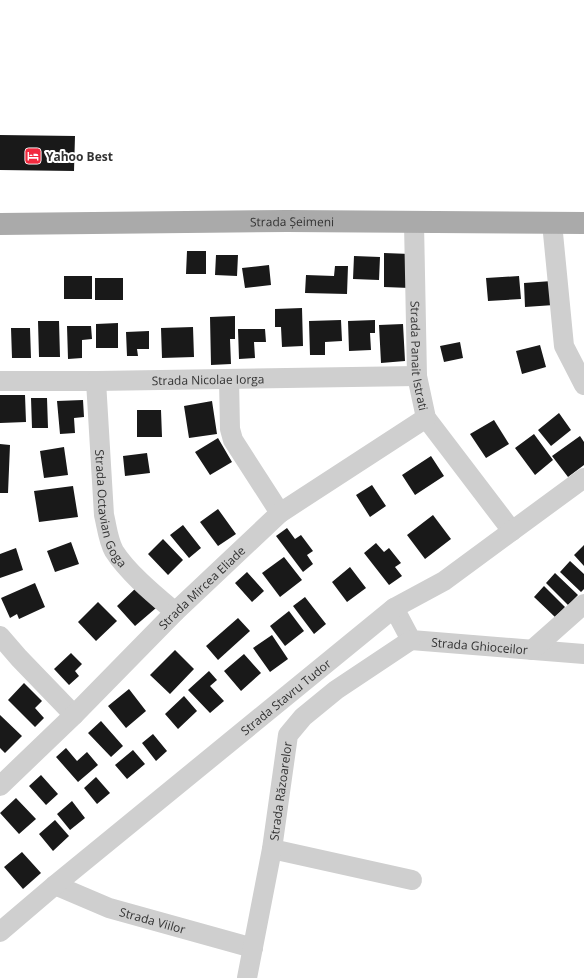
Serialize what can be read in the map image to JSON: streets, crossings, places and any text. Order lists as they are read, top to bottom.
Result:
{
  "streets": {
    "main road": ["Strada Șeimeni"],
    "street": [
      "Strada Panait Istrati",
      "Strada Nicolae Iorga",
      "Strada Octavian Goga",
      "Strada Mircea Eliade",
      "Strada Ghioceilor",
      "Strada Stavru Tudor",
      "Strada Răzoarelor",
      "Strada Viilor"
    ]
  },
  "crossings": [
    ["Strada Șeimeni", "Strada Panait Istrati"],
    ["Strada Panait Istrati", "Strada Nicolae Iorga"],
    ["Strada Panait Istrati", "Strada Mircea Eliade"],
    ["Strada Panait Istrati", "Strada Stavru Tudor"],
    ["Strada Nicolae Iorga", "Strada Octavian Goga"],
    ["Strada Octavian Goga", "Strada Mircea Eliade"],
    ["Strada Ghioceilor", "Strada Răzoarelor"],
    ["Strada Stavru Tudor", "Strada Viilor"],
    ["Strada Răzoarelor", "Strada Viilor"]
  ],
  "places": {
    "hotel": ["Yahoo Best"]
  }
}
